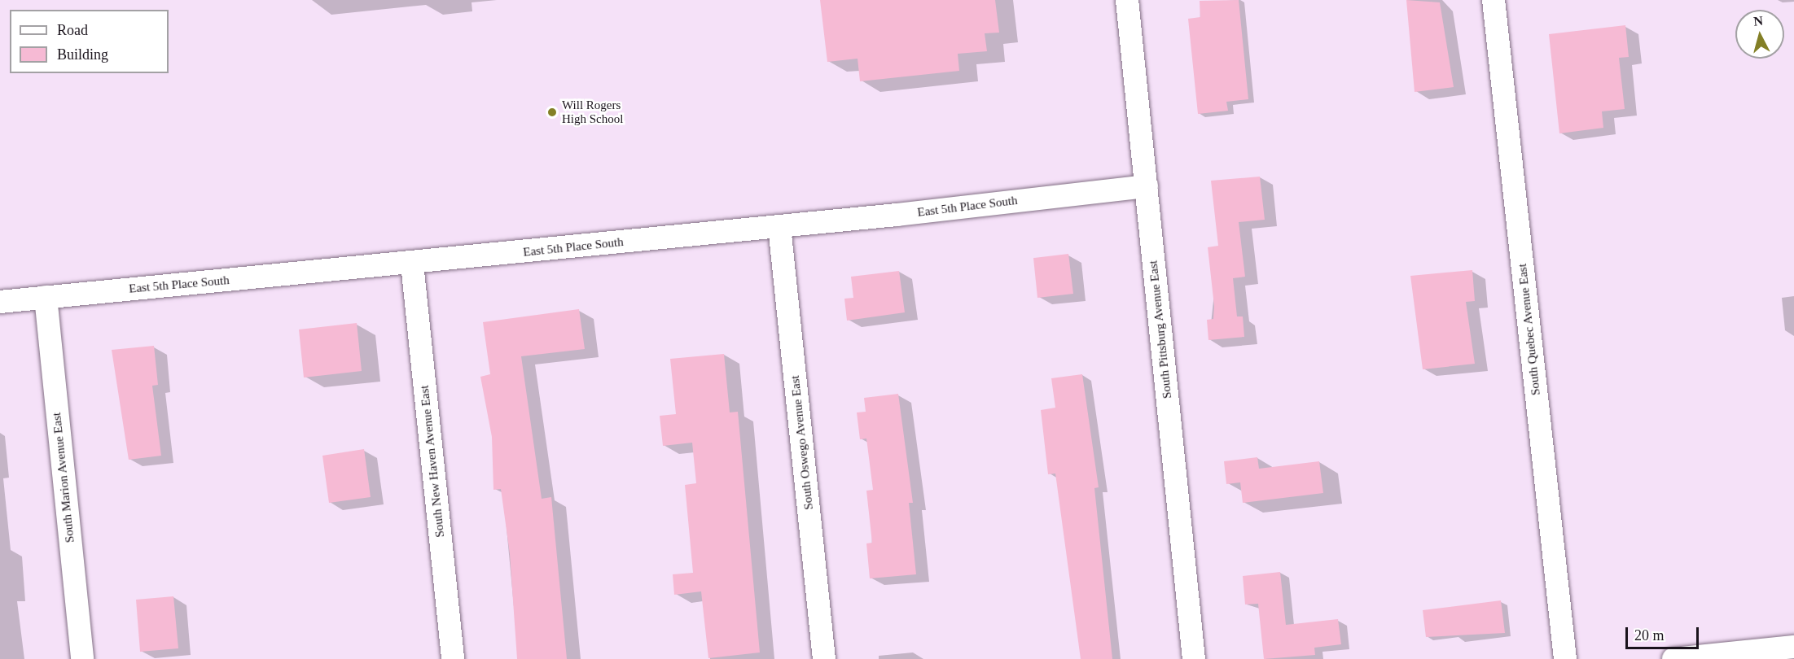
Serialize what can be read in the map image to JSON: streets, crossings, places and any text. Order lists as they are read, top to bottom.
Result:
{
  "streets": {
    "street": [
      "East 5th Place South",
      "South Pittsburg Avenue East",
      "South Quebec Avenue East",
      "South Oswego Avenue East",
      "South New Haven Avenue East",
      "South Marion Avenue East"
    ]
  },
  "crossings": [
    ["East 5th Place South", "South Pittsburg Avenue East"],
    ["East 5th Place South", "South Oswego Avenue East"],
    ["East 5th Place South", "South New Haven Avenue East"],
    ["East 5th Place South", "South Marion Avenue East"]
  ],
  "places": ["Will Rogers High School"],
  "legend": ["Road", "Building"],
  "scale_bar": "20 m",
  "north": "top"
}
